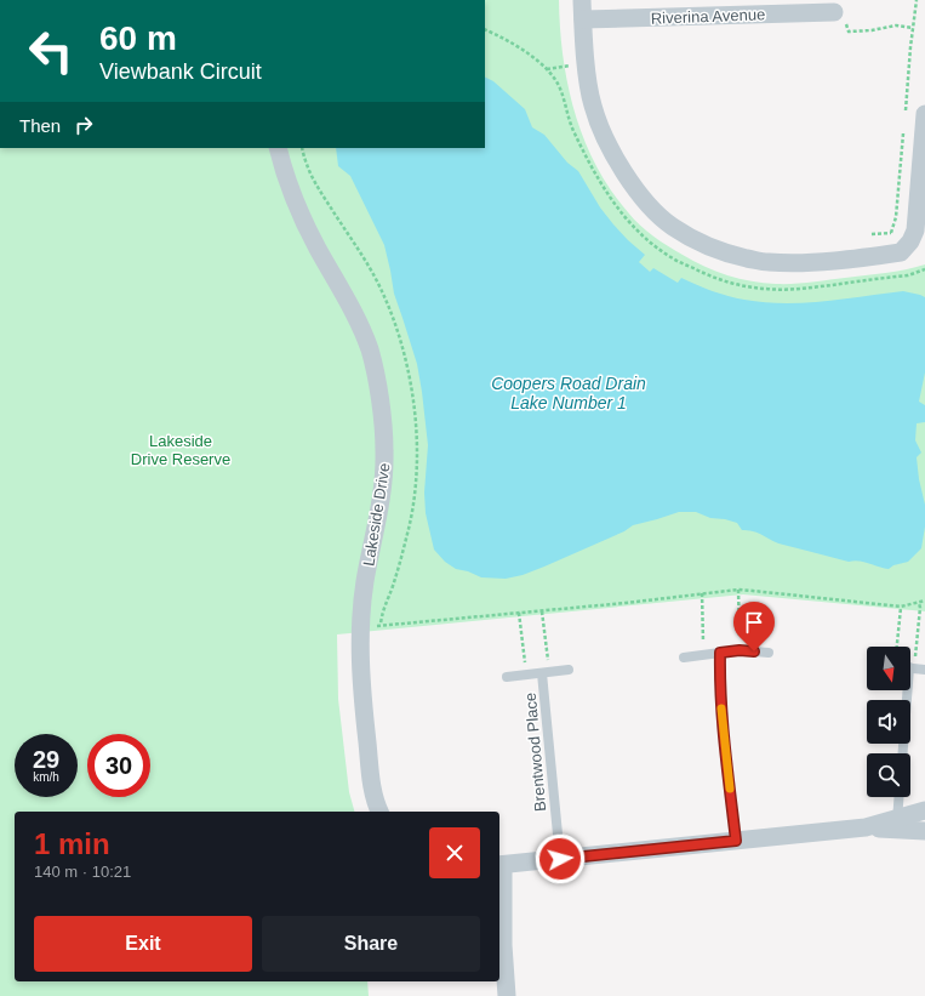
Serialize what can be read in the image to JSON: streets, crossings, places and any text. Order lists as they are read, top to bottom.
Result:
{
  "streets": {
    "street": ["Riverina Avenue", "Lakeside Drive"],
    "lane": ["Brentwood Place"]
  },
  "water": ["Coopers Road Drain Lake Number 1"],
  "parks": ["Lakeside Drive Reserve"],
  "north": "bottom",
  "page": {
    "turn": ["60 m", "Viewbank Circuit"],
    "then": "Then",
    "speed": "29 km/h",
    "limit": "30",
    "heading": ["1 min", "140 m · 10:21"],
    "buttons": ["Exit", "Share"]
  }
}
